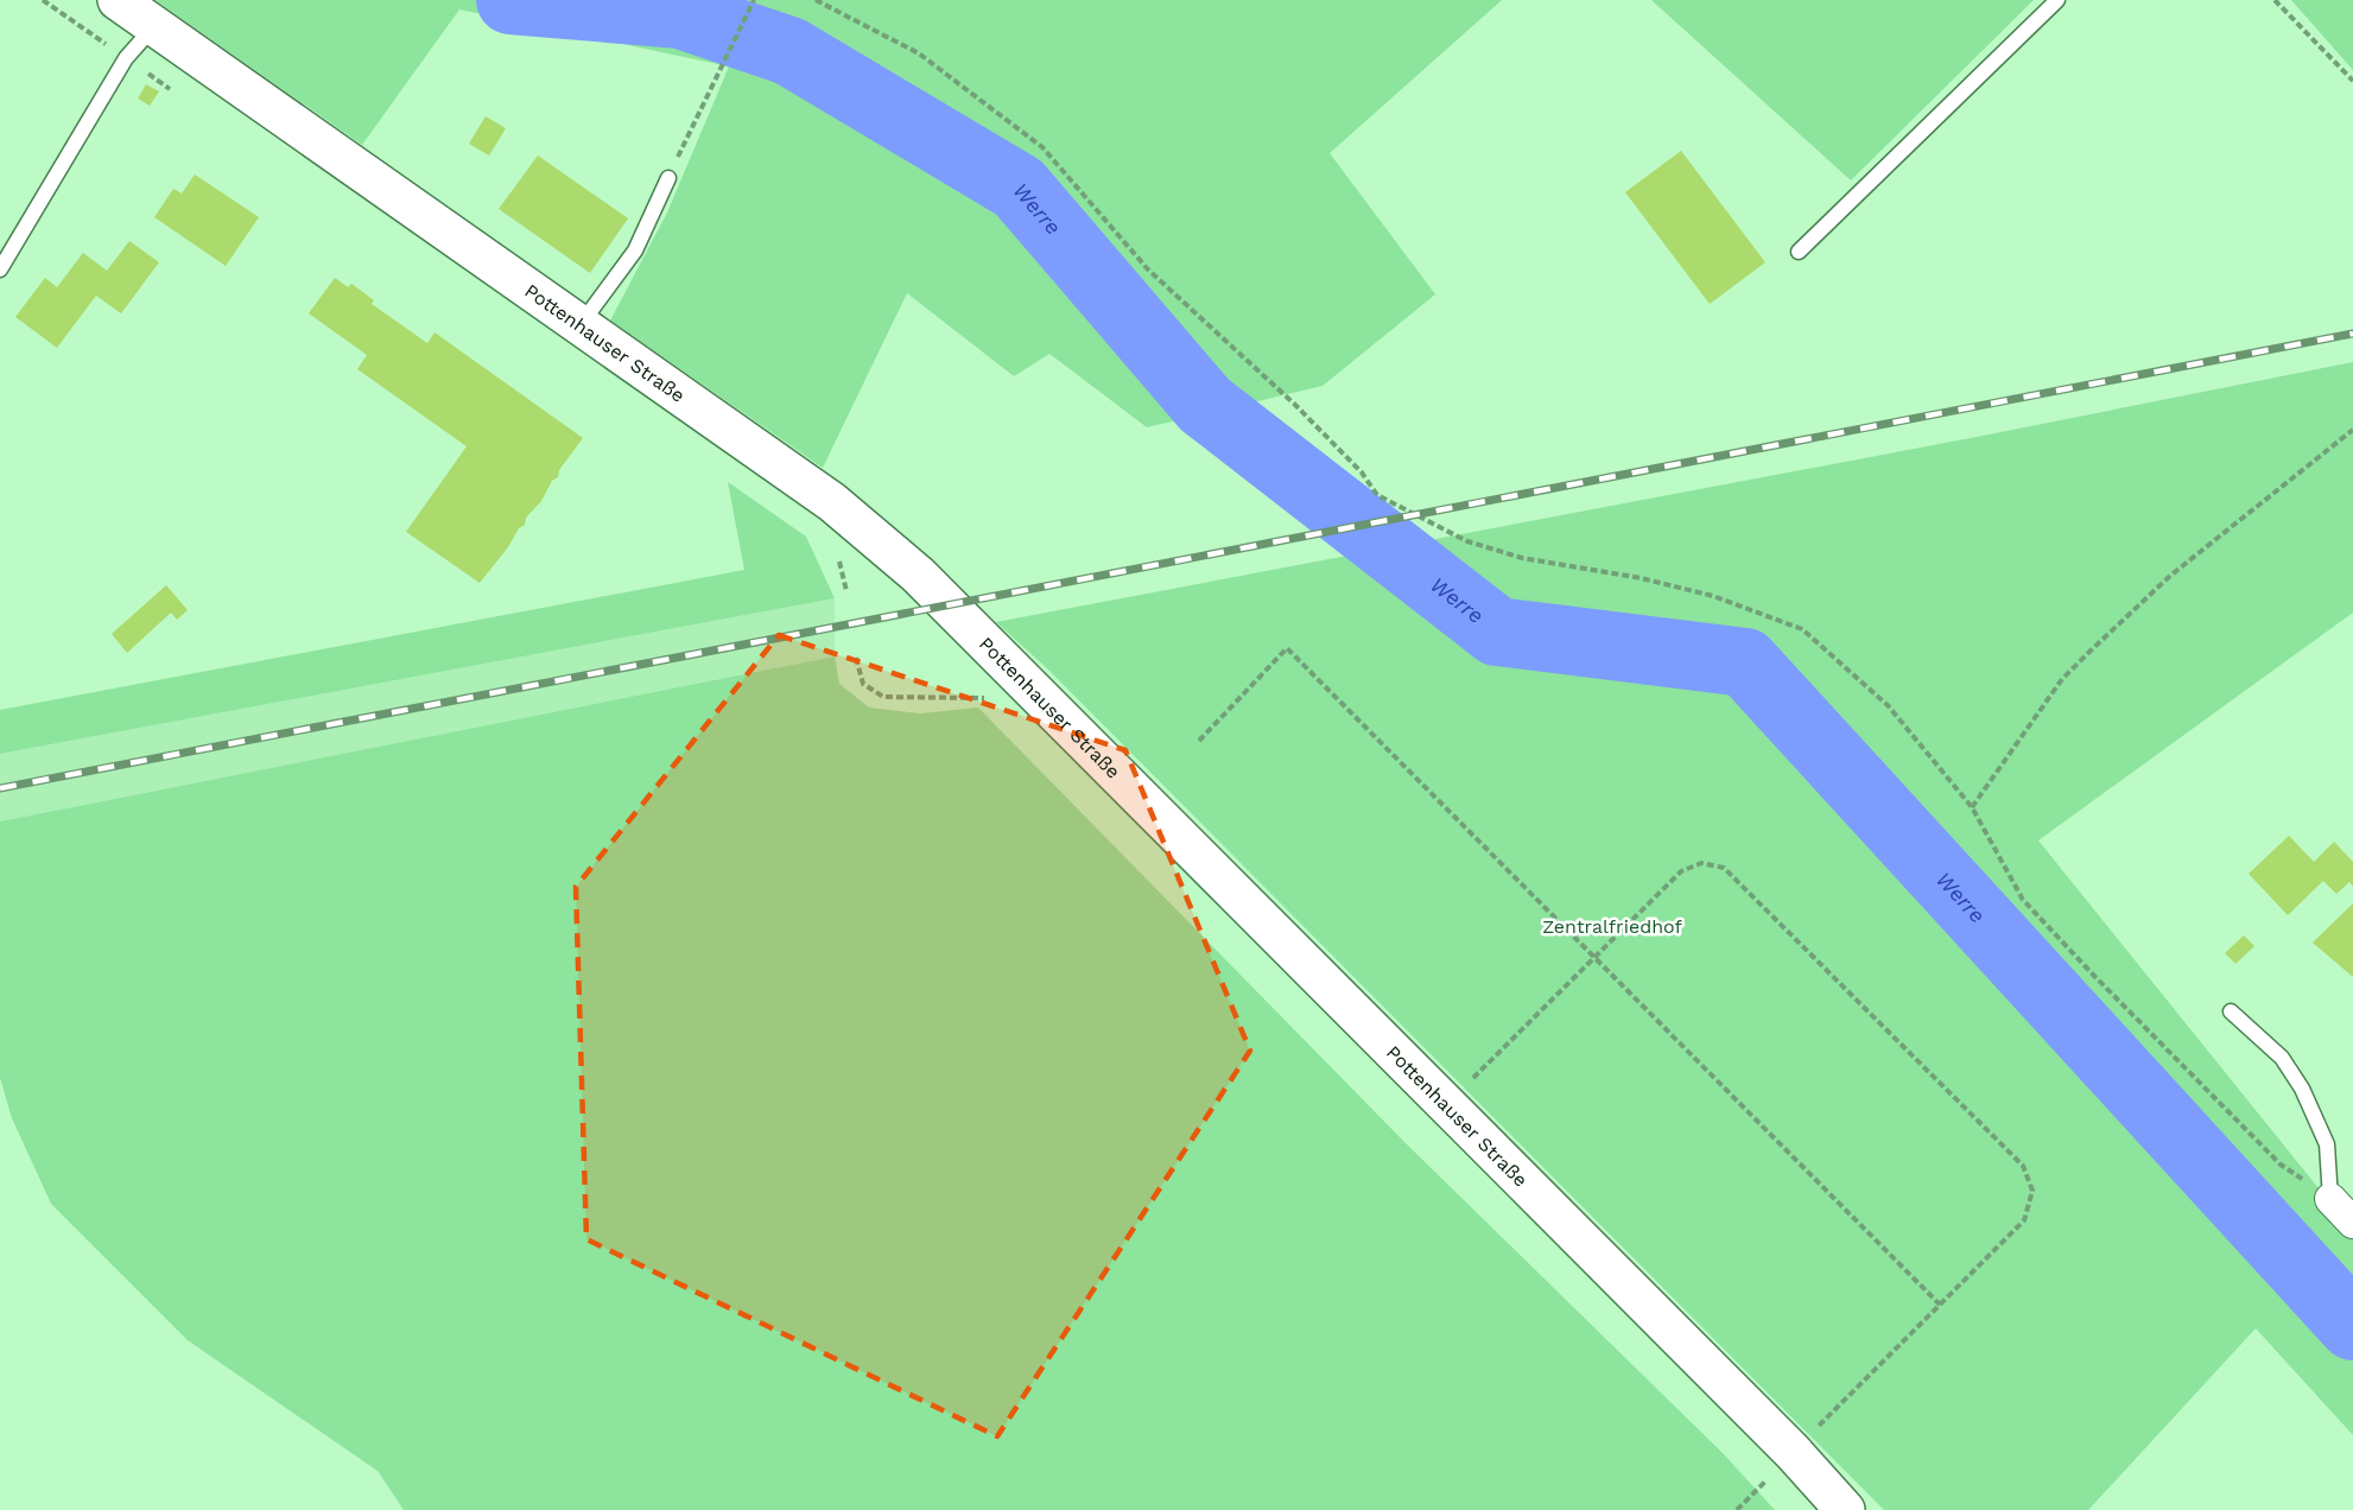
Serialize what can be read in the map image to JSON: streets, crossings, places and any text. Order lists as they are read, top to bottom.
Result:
{
  "streets": {
    "street": ["Pottenhauser Straße"]
  },
  "water": ["Werre"],
  "parks": ["Zentralfriedhof"]
}
